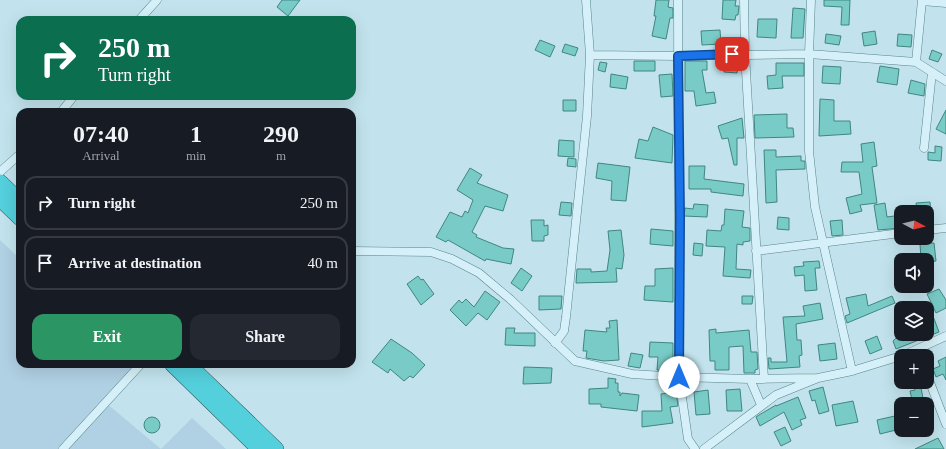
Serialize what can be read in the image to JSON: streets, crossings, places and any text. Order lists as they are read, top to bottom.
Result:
{
  "north": "right",
  "page": {
    "turn": ["250 m", "Turn right"],
    "eta": [
      "07:40",
      "Arrival",
      "1",
      "min",
      "290",
      "m"
    ],
    "list": [
      {
        "name": "Turn right",
        "value": "250 m"
      },
      {
        "name": "Arrive at destination",
        "value": "40 m"
      }
    ],
    "map_buttons": ["+", "−"],
    "buttons": ["Exit", "Share"]
  }
}
